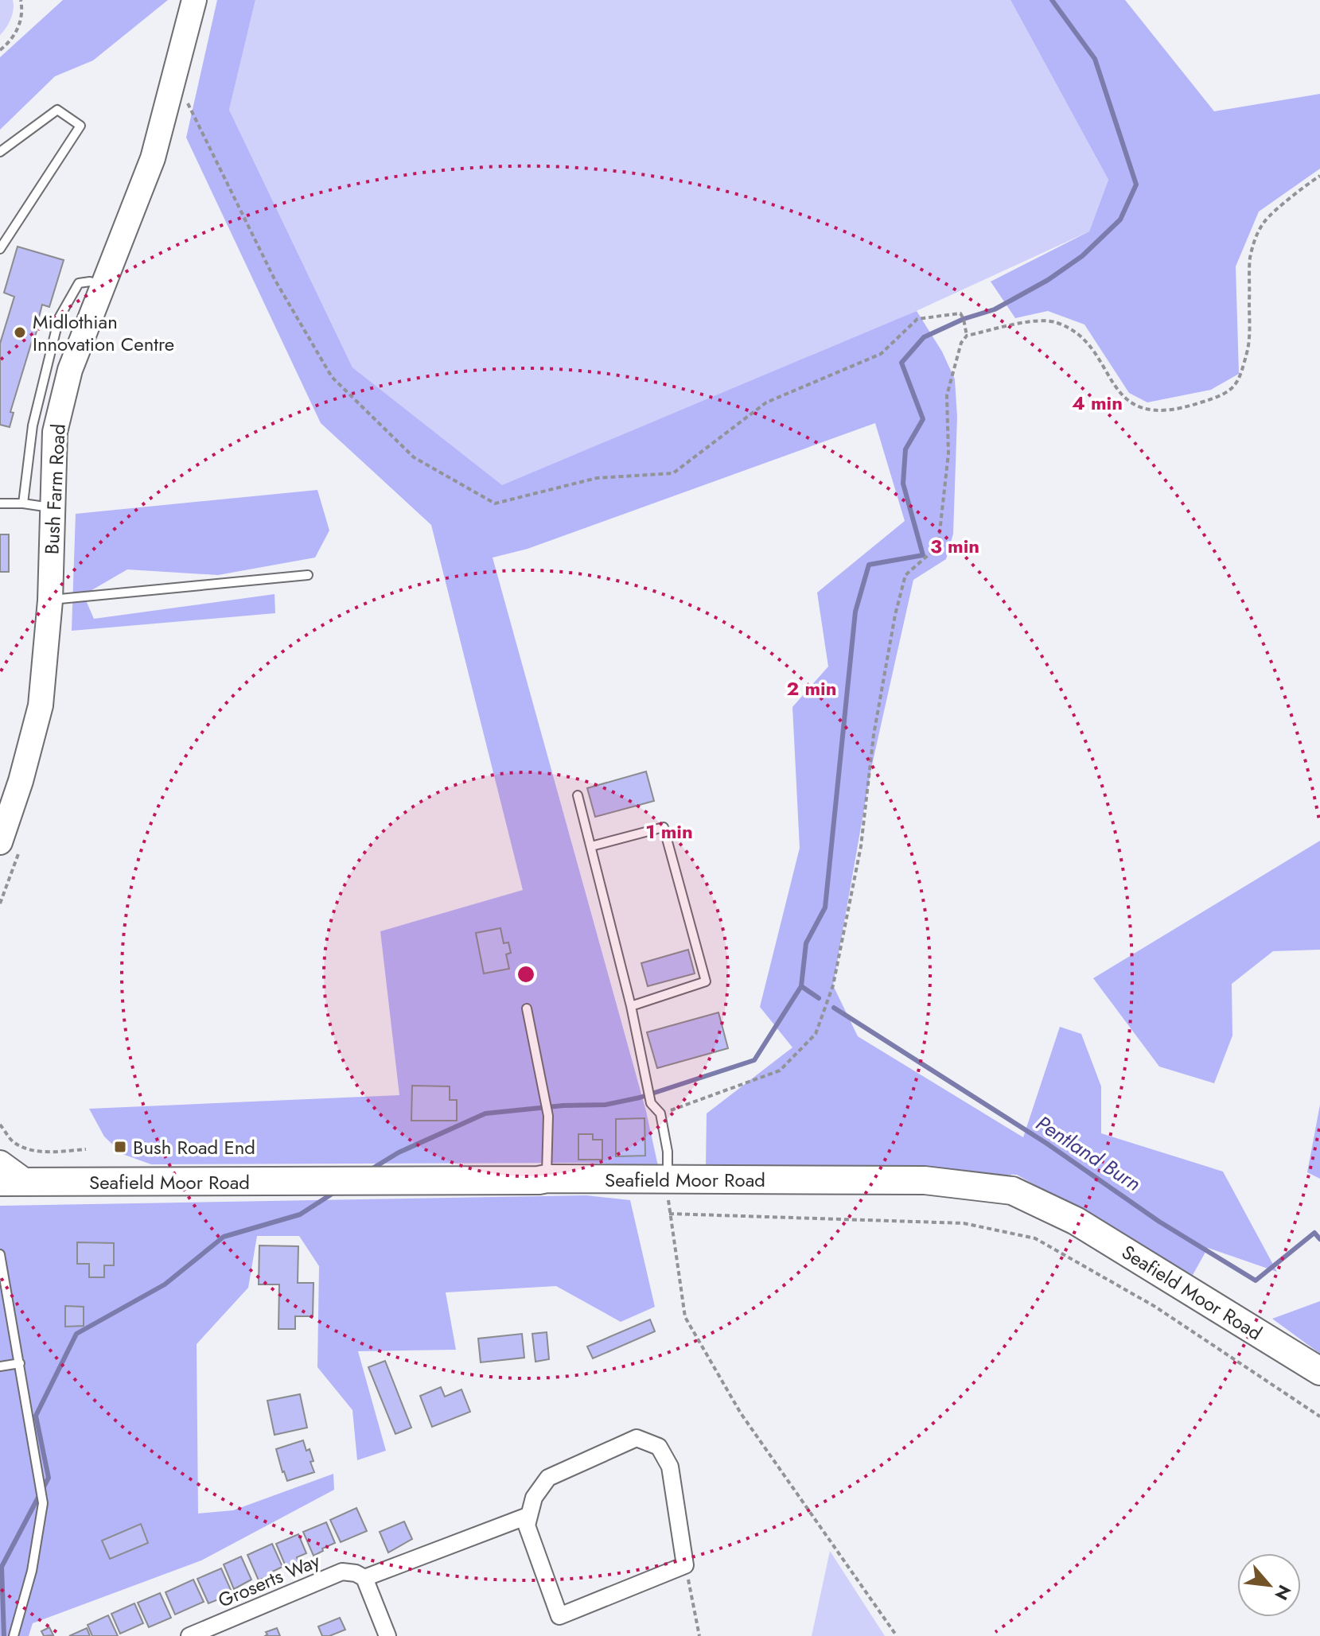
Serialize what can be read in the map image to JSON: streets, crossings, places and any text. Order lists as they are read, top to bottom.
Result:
{
  "streets": {
    "main road": ["Seafield Moor Road"],
    "street": ["Bush Farm Road", "Groserts Way"]
  },
  "water": ["Pentland Burn"],
  "places": {
    "other": ["Midlothian Innovation Centre"],
    "transit": ["Bush Road End"]
  },
  "north": "bottom right",
  "rings": [
    "4 min",
    "3 min",
    "2 min",
    "1 min"
  ]
}
